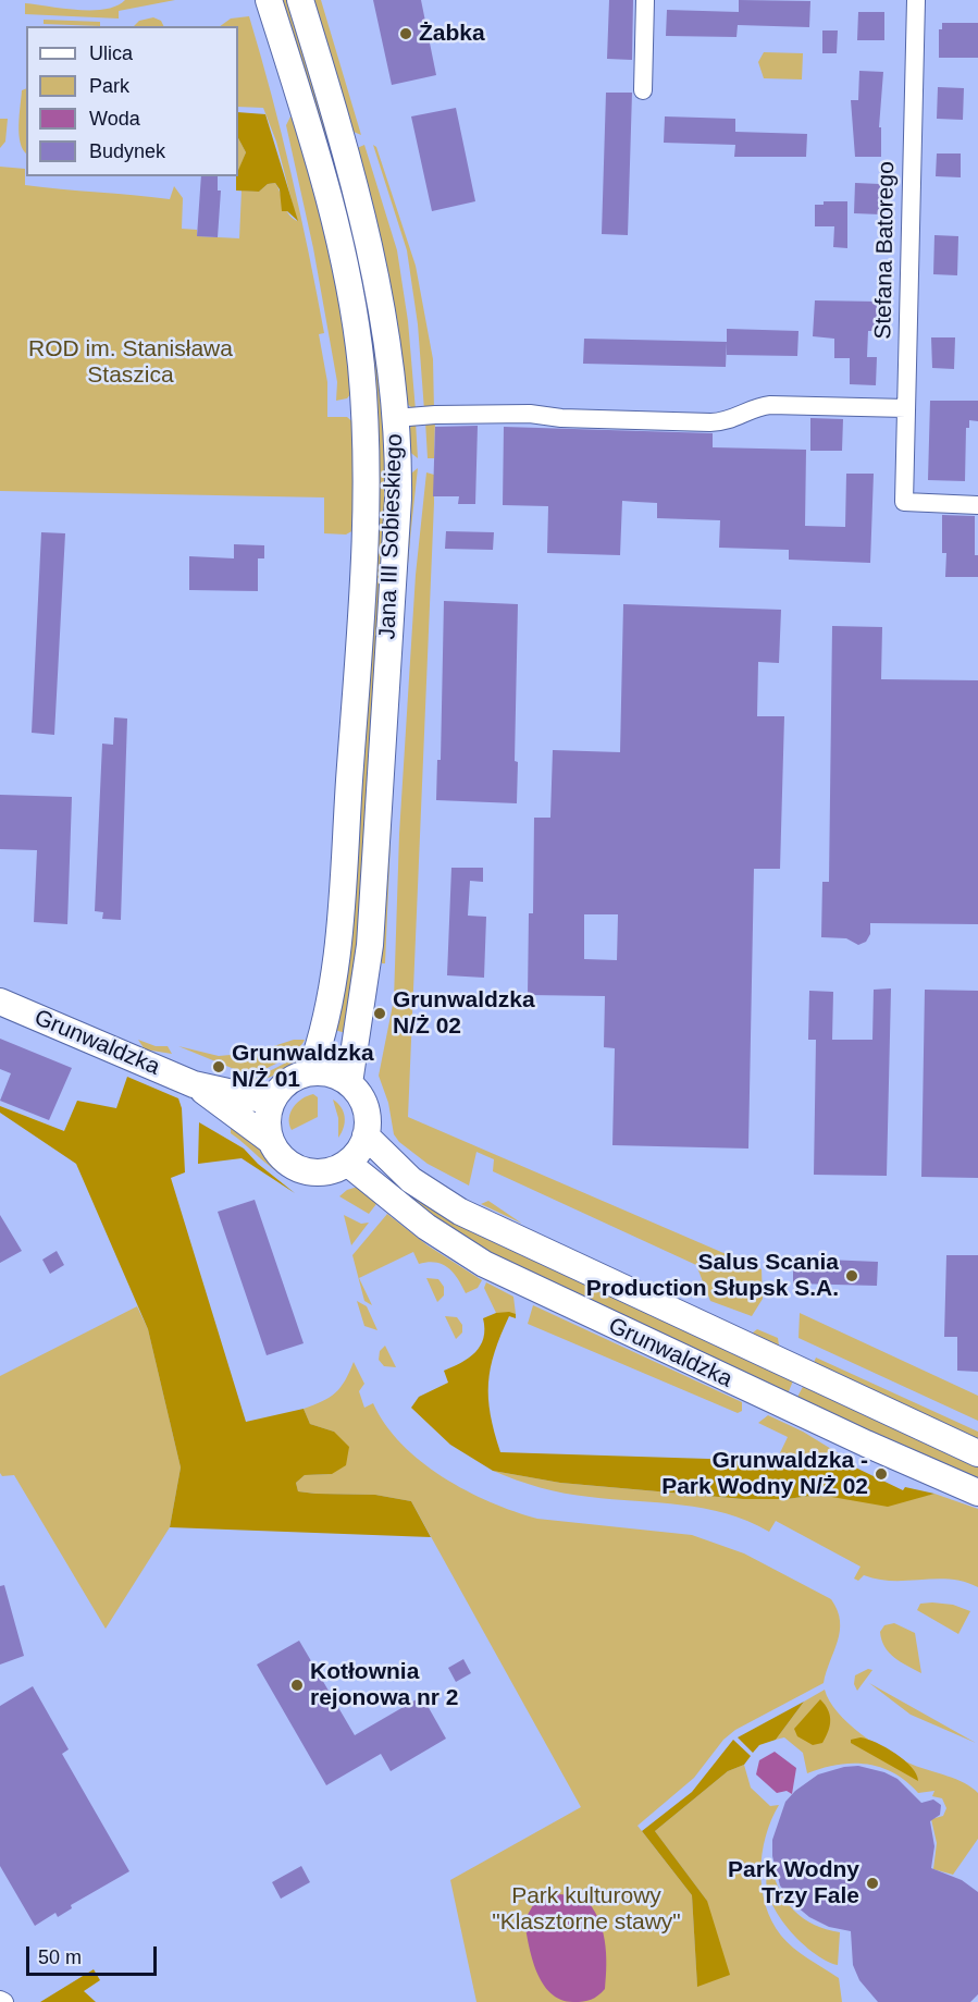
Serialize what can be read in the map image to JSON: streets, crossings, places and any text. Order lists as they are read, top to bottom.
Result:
{
  "streets": {
    "street": ["Stefana Batorego", "Jana III Sobieskiego", "Grunwaldzka"]
  },
  "crossings": [
    ["Jana III Sobieskiego", "Grunwaldzka"]
  ],
  "parks": ["ROD im. Stanisława Staszica", "Park kulturowy \"Klasztorne stawy\""],
  "places": [
    "Żabka",
    "Grunwaldzka N/Ż 02",
    "Grunwaldzka N/Ż 01",
    "Salus Scania Production Słupsk S.A.",
    "Grunwaldzka - Park Wodny N/Ż 02",
    "Kotłownia rejonowa nr 2",
    "Park Wodny Trzy Fale"
  ],
  "legend": [
    "Ulica",
    "Park",
    "Woda",
    "Budynek"
  ],
  "scale_bar": "50 m"
}
